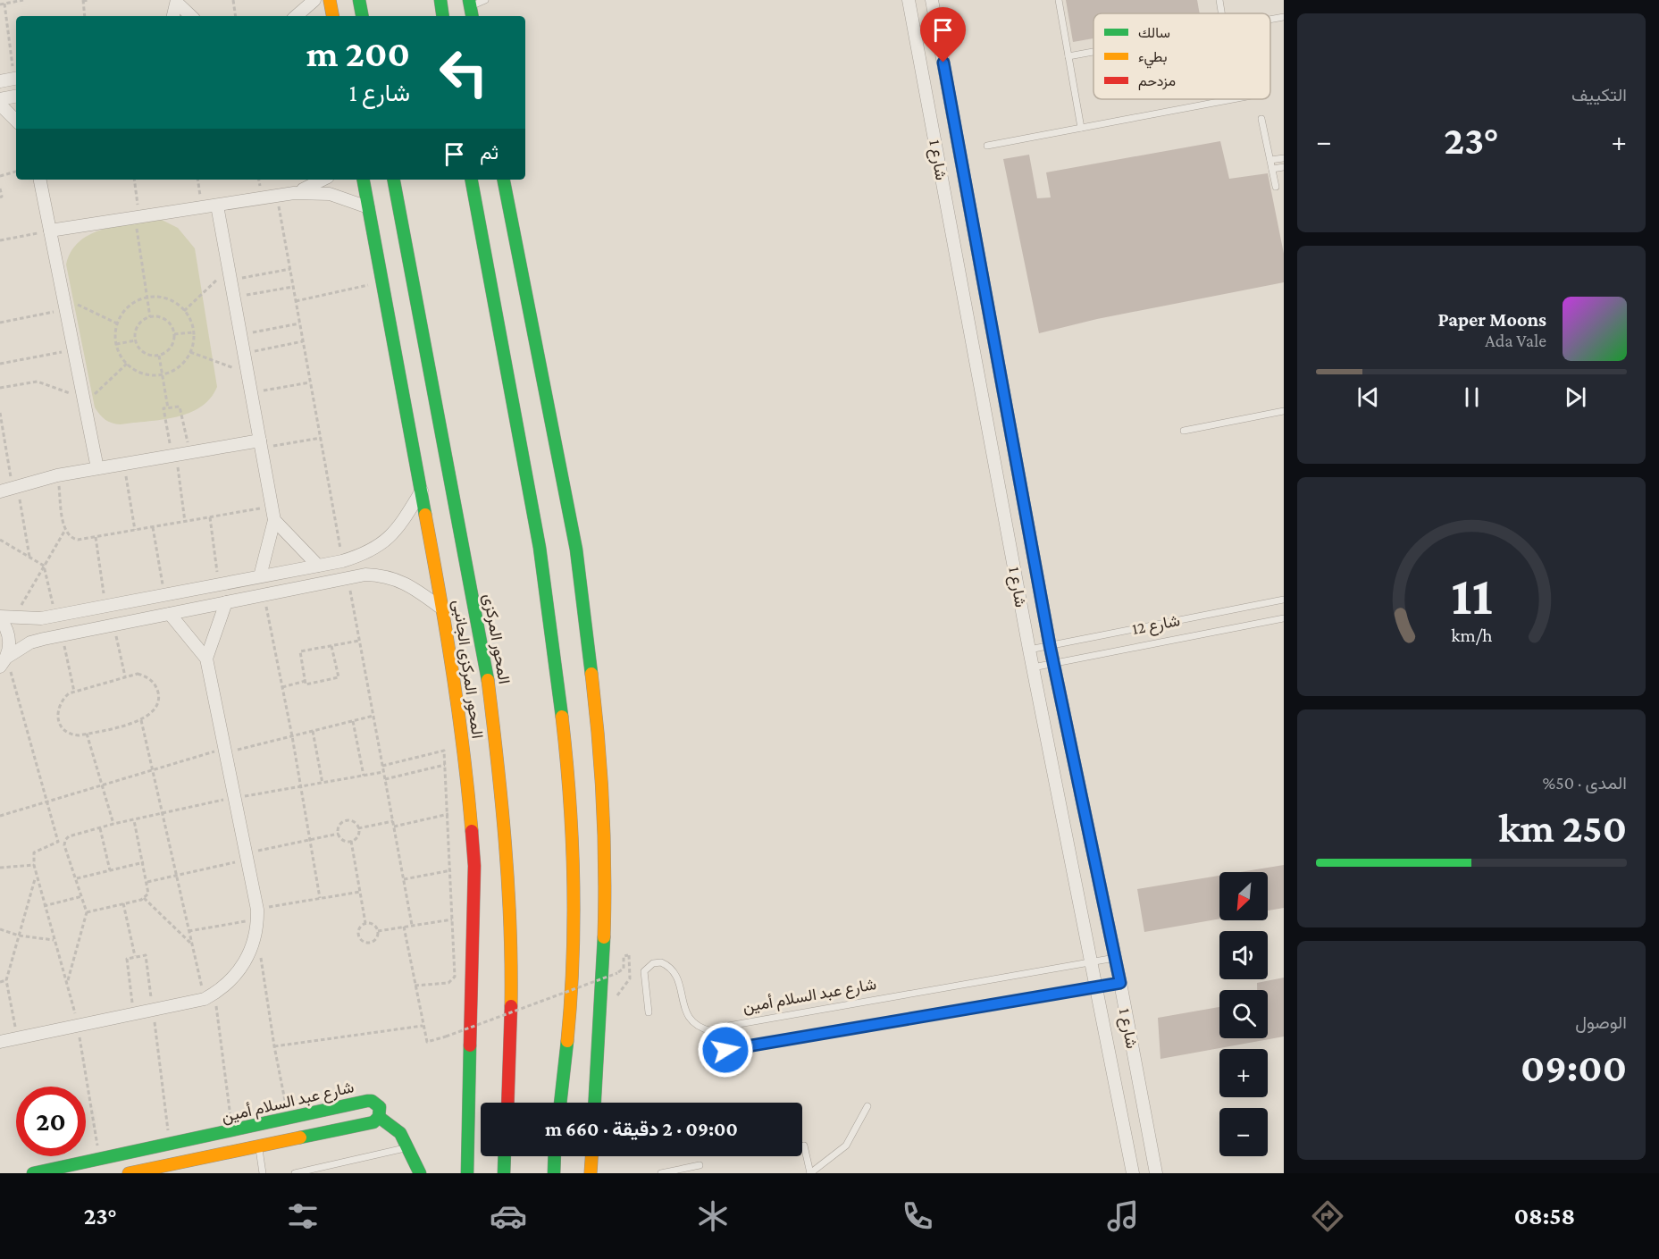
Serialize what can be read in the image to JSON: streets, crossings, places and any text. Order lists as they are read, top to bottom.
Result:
{
  "streets": {
    "main road": ["المحور المركزى", "المحور المركزى الجانبى", "شارع عبد السلام أمين"],
    "street": ["شارع 1"],
    "lane": ["شارع 12"]
  },
  "crossings": [
    ["شارع 1", "شارع 12"],
    ["شارع 1", "شارع عبد السلام أمين"]
  ],
  "legend": ["سالك", "بطيء", "مزدحم"],
  "north": "bottom left",
  "page": {
    "tile": [
      "التكييف",
      ["المدى · 50%", "250 km"],
      ["الوصول", "09:00"]
    ],
    "turn": ["200 m", "شارع 1"],
    "heat": ["−", "23°", "+"],
    "then": "ثم",
    "song": ["Paper Moons", "Ada Vale"],
    "map_buttons": ["+", "−"],
    "limit": "20",
    "trip": "09:00 · 2 دقيقة · 660 m",
    "tabs": ["08:58", "23°"],
    "gauge": ["11", "km/h"]
  }
}
